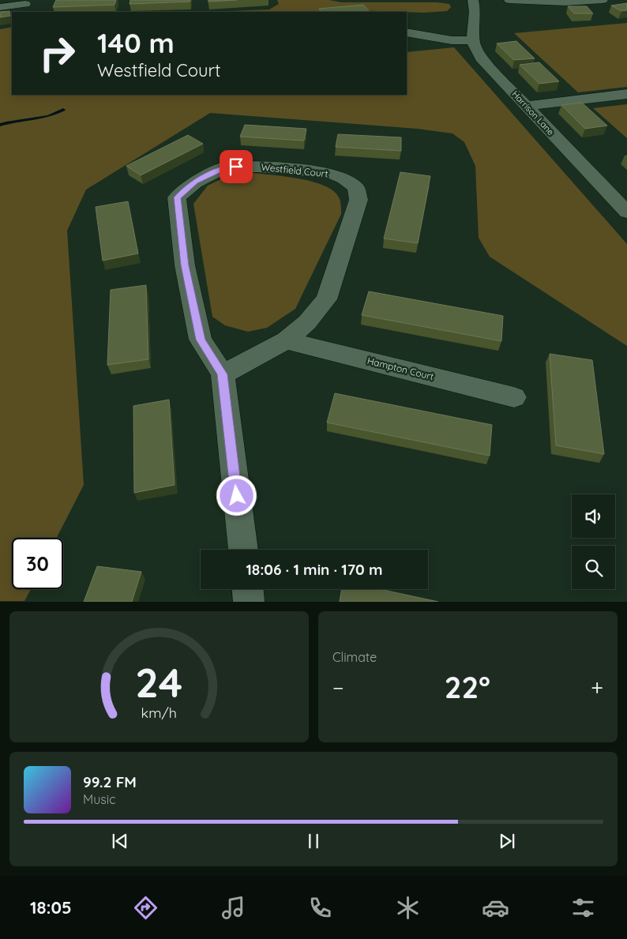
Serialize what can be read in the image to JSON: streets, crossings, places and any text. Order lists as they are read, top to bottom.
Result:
{
  "streets": {
    "street": ["Harrison Lane", "Westfield Court", "Hampton Court"]
  },
  "crossings": [
    ["Westfield Court", "Hampton Court"]
  ],
  "page": {
    "turn": ["140 m", "Westfield Court"],
    "limit": "30",
    "trip": "18:06 · 1 min · 170 m",
    "tile": "Climate",
    "heat": ["−", "22°", "+"],
    "song": ["99.2 FM", "Music"],
    "tabs": "18:05",
    "gauge": ["24", "km/h"]
  }
}
